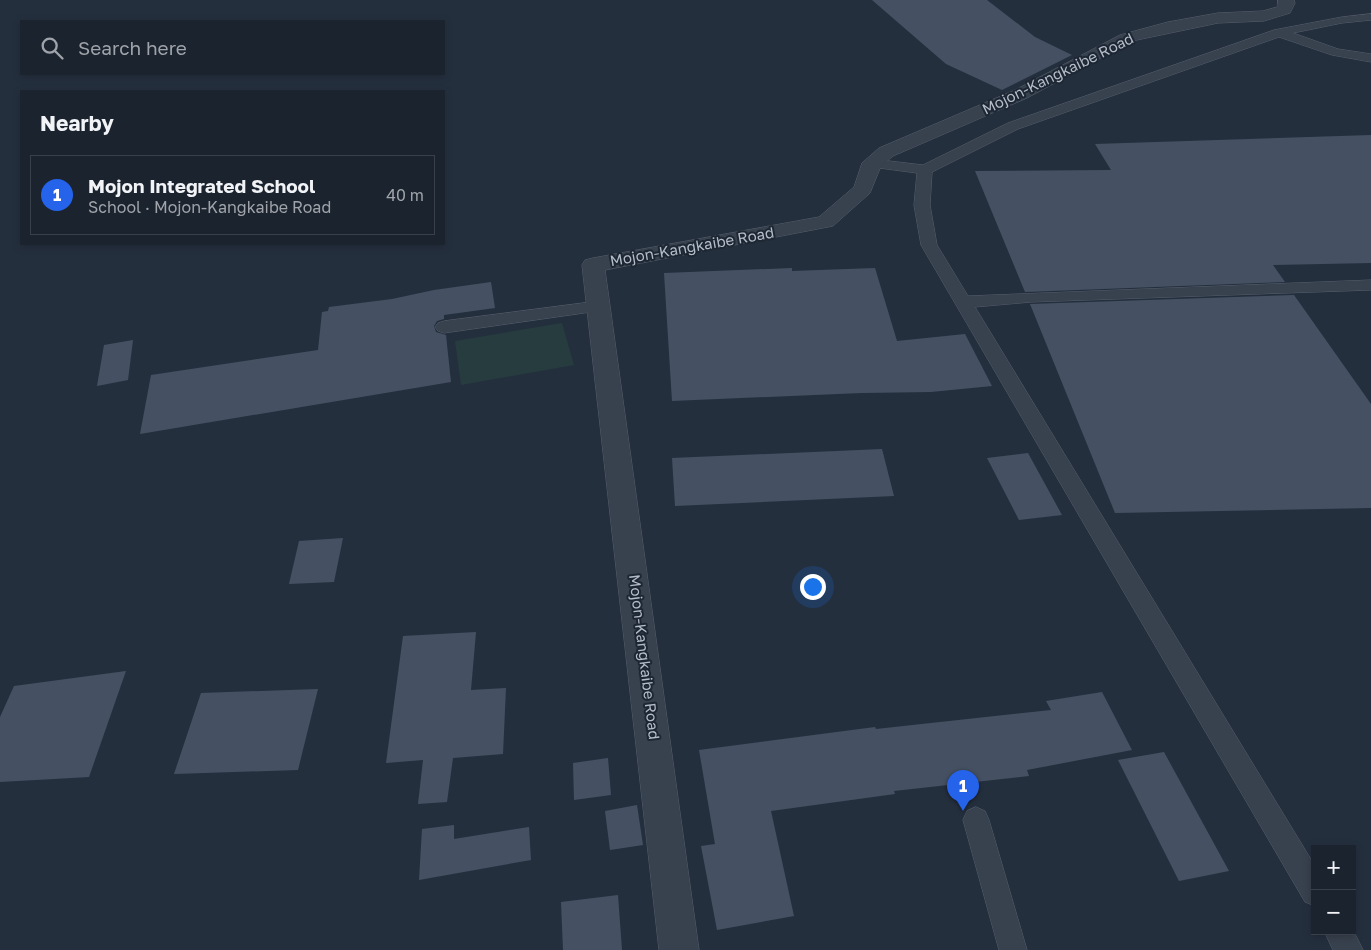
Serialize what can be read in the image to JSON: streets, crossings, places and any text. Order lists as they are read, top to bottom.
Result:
{
  "streets": {
    "street": ["Mojon-Kangkaibe Road"]
  },
  "page": {
    "search": "Search here",
    "heading": "Nearby",
    "list": [
      {
        "mark": "1",
        "name": "Mojon Integrated School",
        "note": "School · Mojon-Kangkaibe Road",
        "value": "40 m"
      }
    ],
    "pins": "1",
    "map_buttons": ["+", "−"]
  }
}
